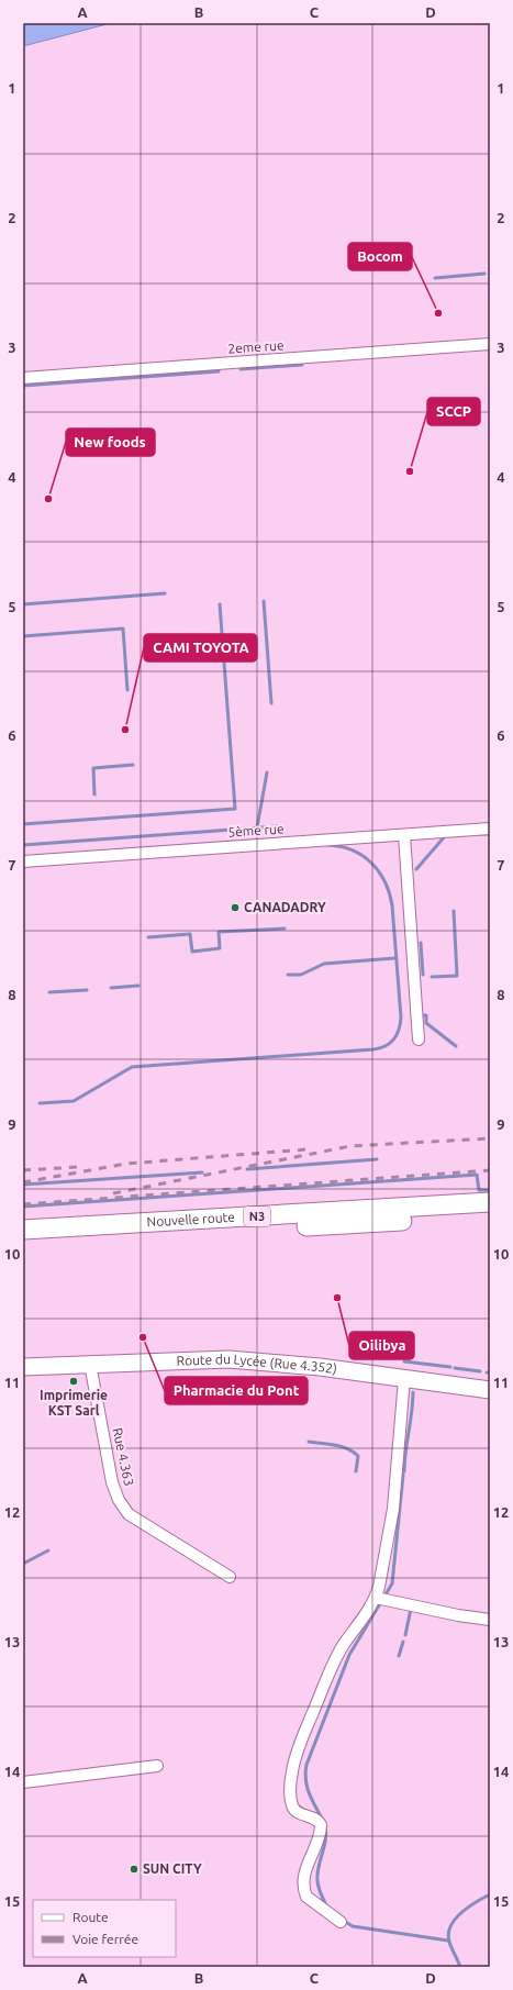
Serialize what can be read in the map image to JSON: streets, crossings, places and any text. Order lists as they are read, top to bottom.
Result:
{
  "streets": {
    "highway": ["N3", "Nouvelle route"],
    "main road": ["Route du Lycée (Rue 4.352)"],
    "street": ["2eme rue", "5ème rue", "Rue 4.363"]
  },
  "crossings": [
    ["Route du Lycée (Rue 4.352)", "Rue 4.363"]
  ],
  "places": [
    "Bocom",
    "SCCP",
    "New foods",
    "CAMI TOYOTA",
    "CANADADRY",
    "Oilibya",
    "Pharmacie du Pont",
    "Imprimerie KST Sarl",
    "SUN CITY"
  ],
  "legend": ["Route", "Voie ferrée"],
  "grid": {
    "columns": [
      "A",
      "B",
      "C",
      "D"
    ],
    "rows": [
      "1",
      "2",
      "3",
      "4",
      "5",
      "6",
      "7",
      "8",
      "9",
      "10",
      "11",
      "12",
      "13",
      "14",
      "15"
    ]
  }
}
